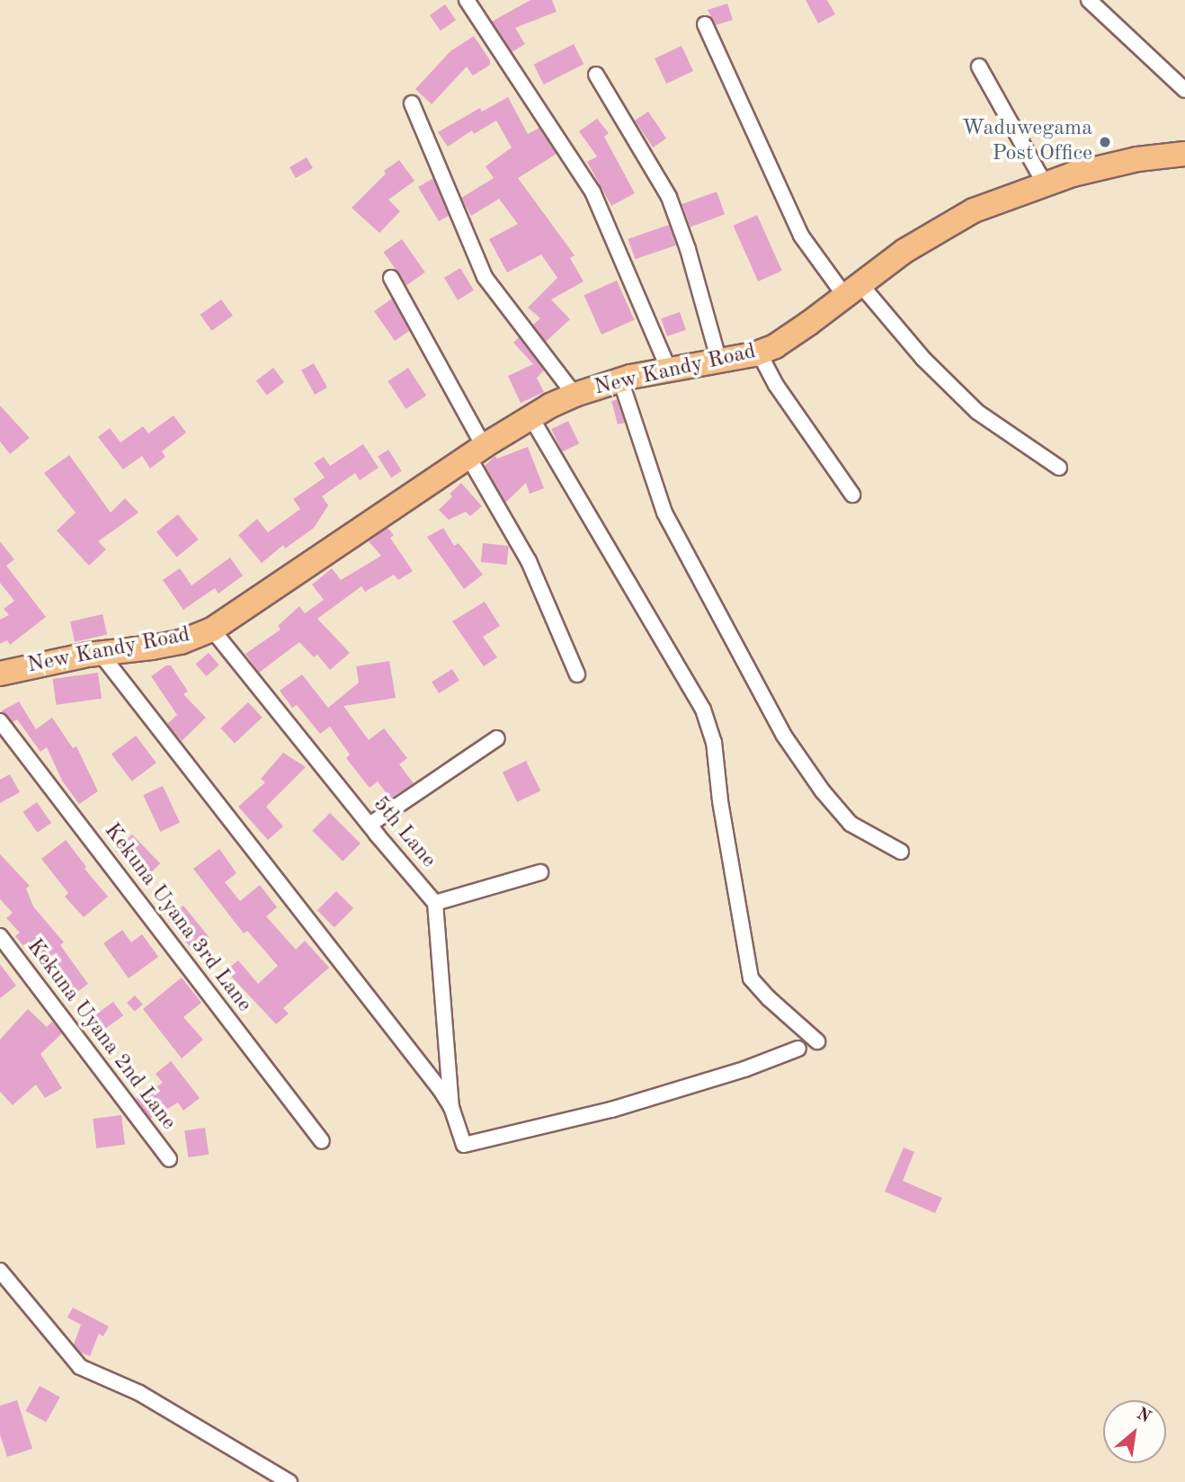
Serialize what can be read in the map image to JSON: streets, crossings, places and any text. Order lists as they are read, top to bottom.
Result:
{
  "streets": {
    "main road": ["New Kandy Road"],
    "street": ["5th Lane", "Kekuna Uyana 3rd Lane", "Kekuna Uyana 2nd Lane"]
  },
  "crossings": [
    ["New Kandy Road", "5th Lane"]
  ],
  "places": ["Waduwegama Post Office"],
  "north": "top right"
}
